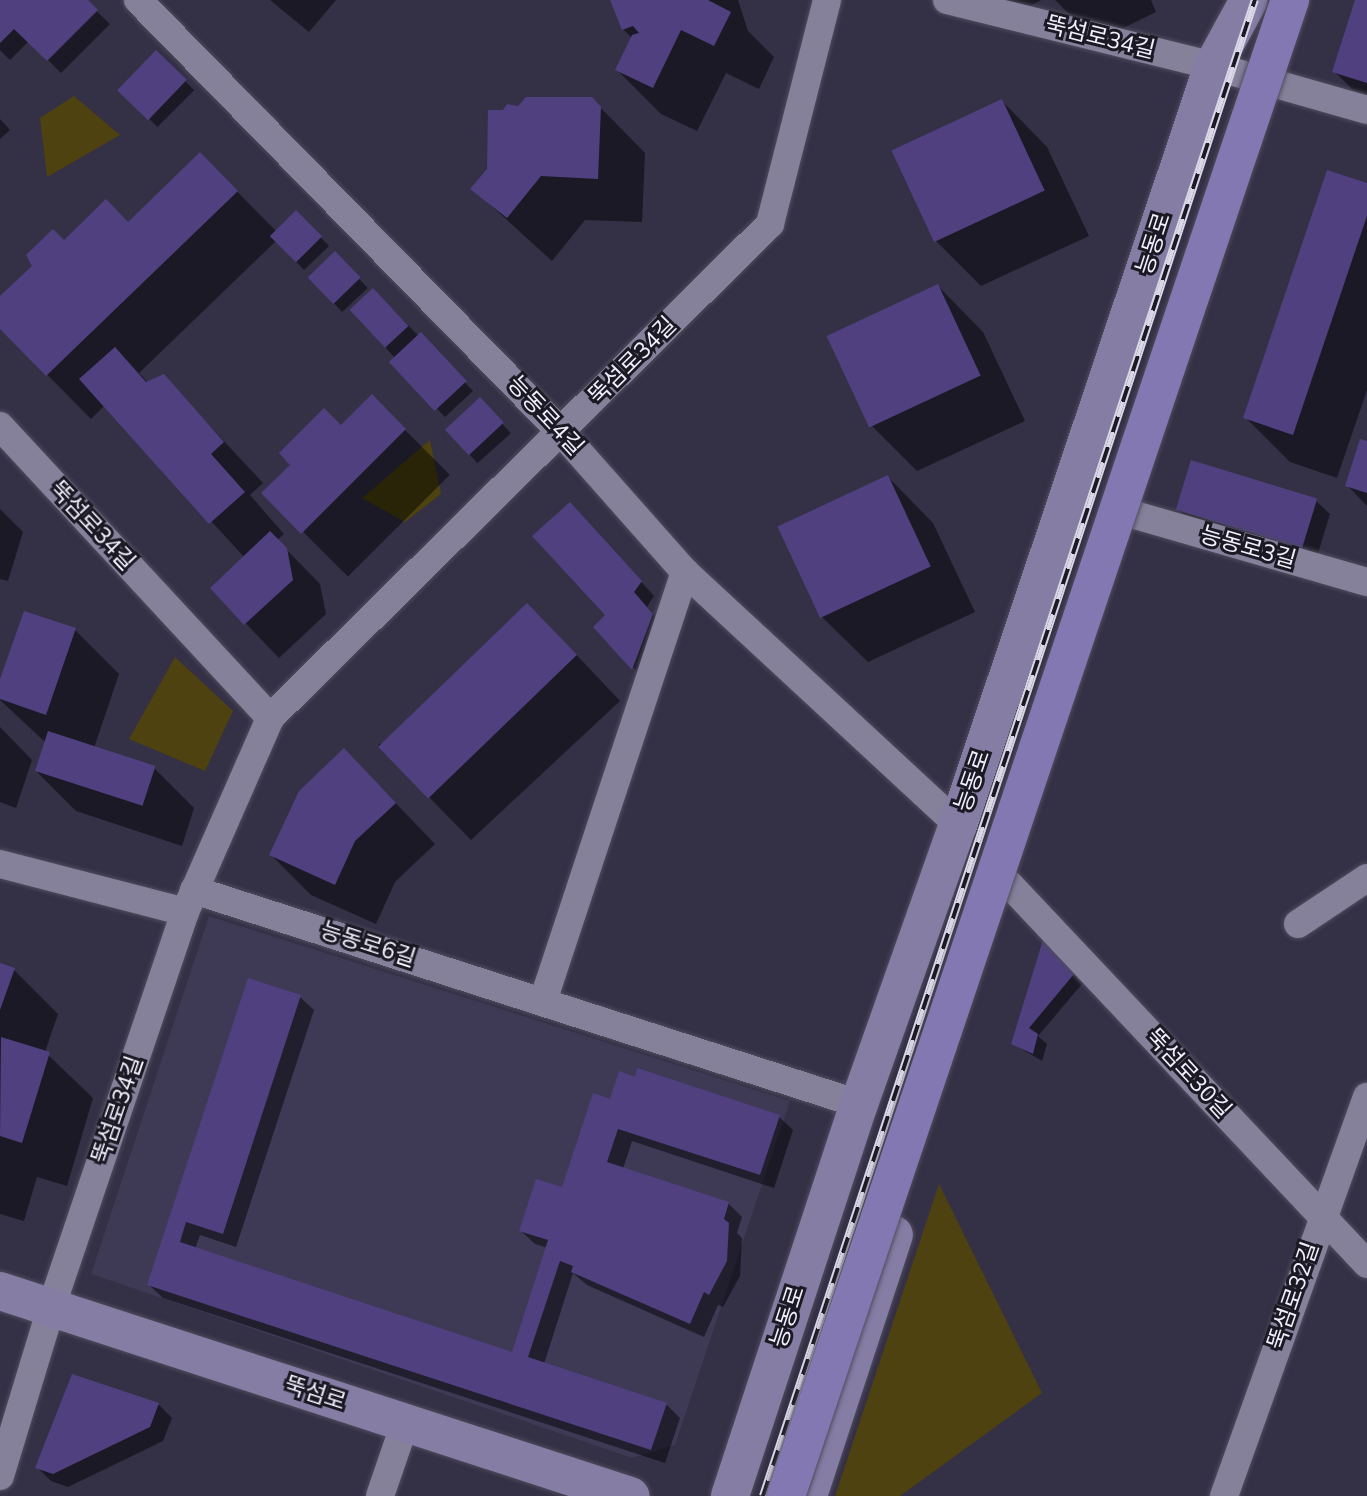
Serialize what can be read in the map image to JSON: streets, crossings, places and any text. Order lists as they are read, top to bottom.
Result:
{
  "streets": {
    "main road": ["능동로", "뚝섬로"],
    "street": [
      "뚝섬로34길",
      "능동로4길",
      "능동로3길",
      "능동로6길",
      "뚝섬로30길",
      "뚝섬로32길"
    ]
  },
  "crossings": [
    ["뚝섬로34길", "능동로"],
    ["뚝섬로34길", "능동로4길"],
    ["뚝섬로34길", "능동로6길"],
    ["뚝섬로34길", "뚝섬로"],
    ["능동로", "능동로4길"],
    ["능동로", "능동로6길"],
    ["뚝섬로30길", "뚝섬로32길"]
  ]
}
